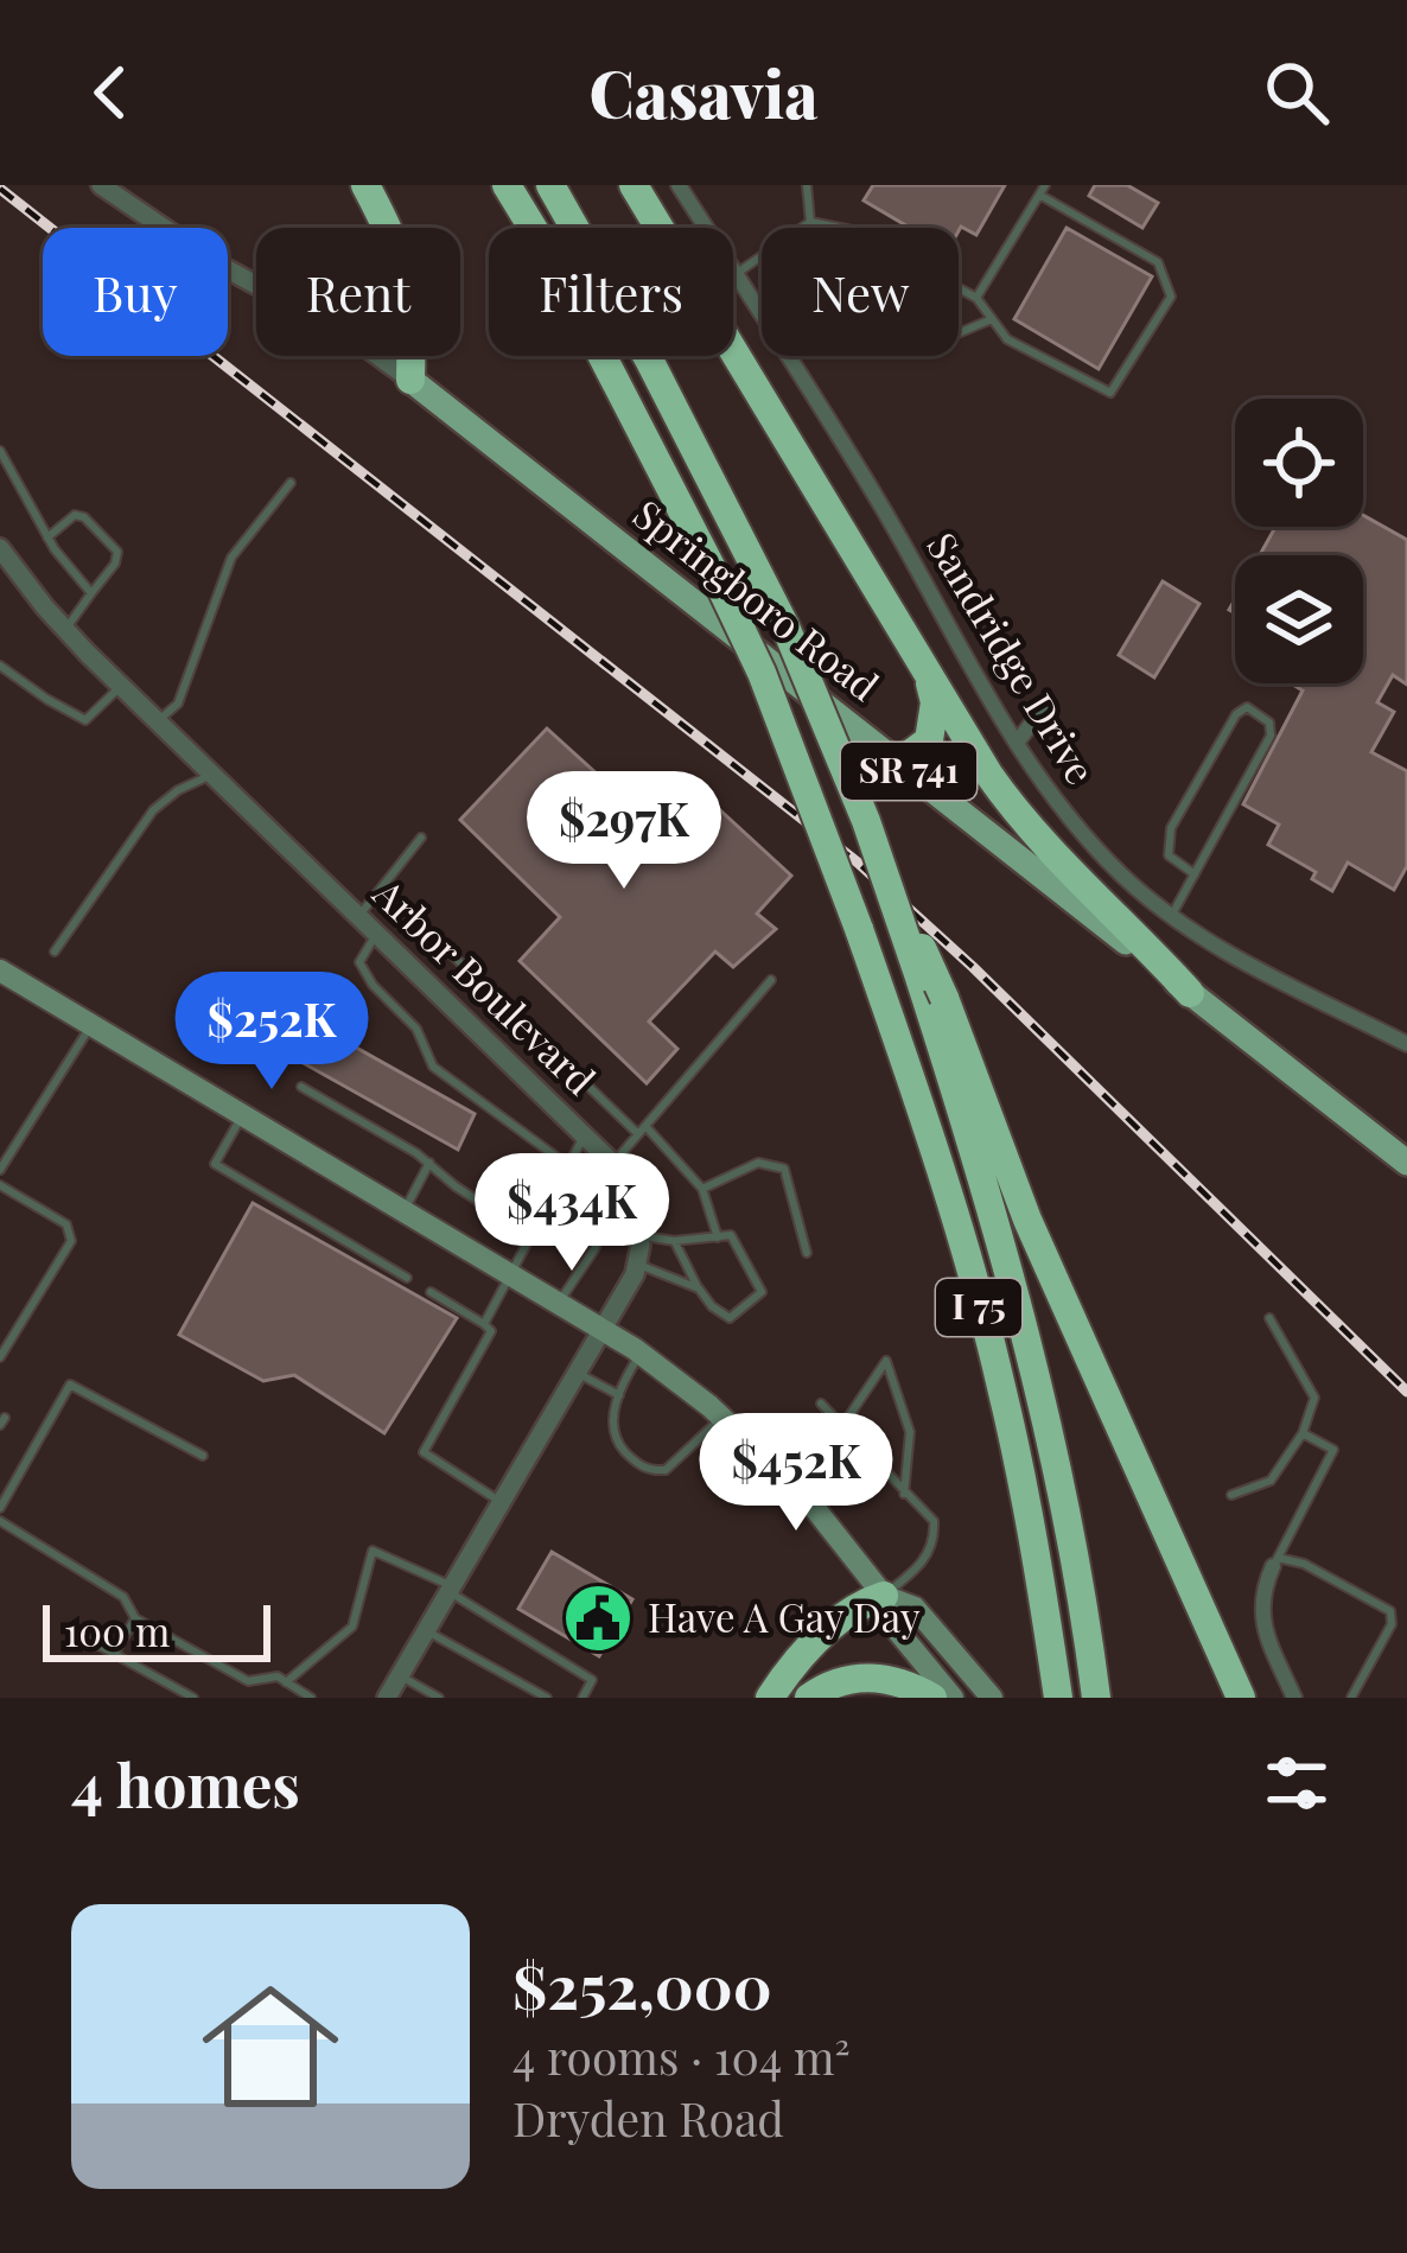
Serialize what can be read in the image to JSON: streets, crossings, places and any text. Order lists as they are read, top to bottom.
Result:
{
  "streets": {
    "highway": ["I 75"],
    "main road": ["Springboro Road", "SR 741"],
    "street": ["Sandridge Drive", "Arbor Boulevard"]
  },
  "places": {
    "public building": ["Have A Gay Day"]
  },
  "scale_bar": "100 m",
  "page": {
    "header": "Casavia",
    "chip": [
      "Buy",
      "Rent",
      "Filters",
      "New"
    ],
    "price": [
      "$297K",
      "$252K",
      "$434K",
      "$452K"
    ],
    "scale": "100 m",
    "heading": "4 homes",
    "list": [
      {
        "name": "$252,000",
        "note": "4 rooms · 104 m² · Dryden Road"
      }
    ]
  }
}
